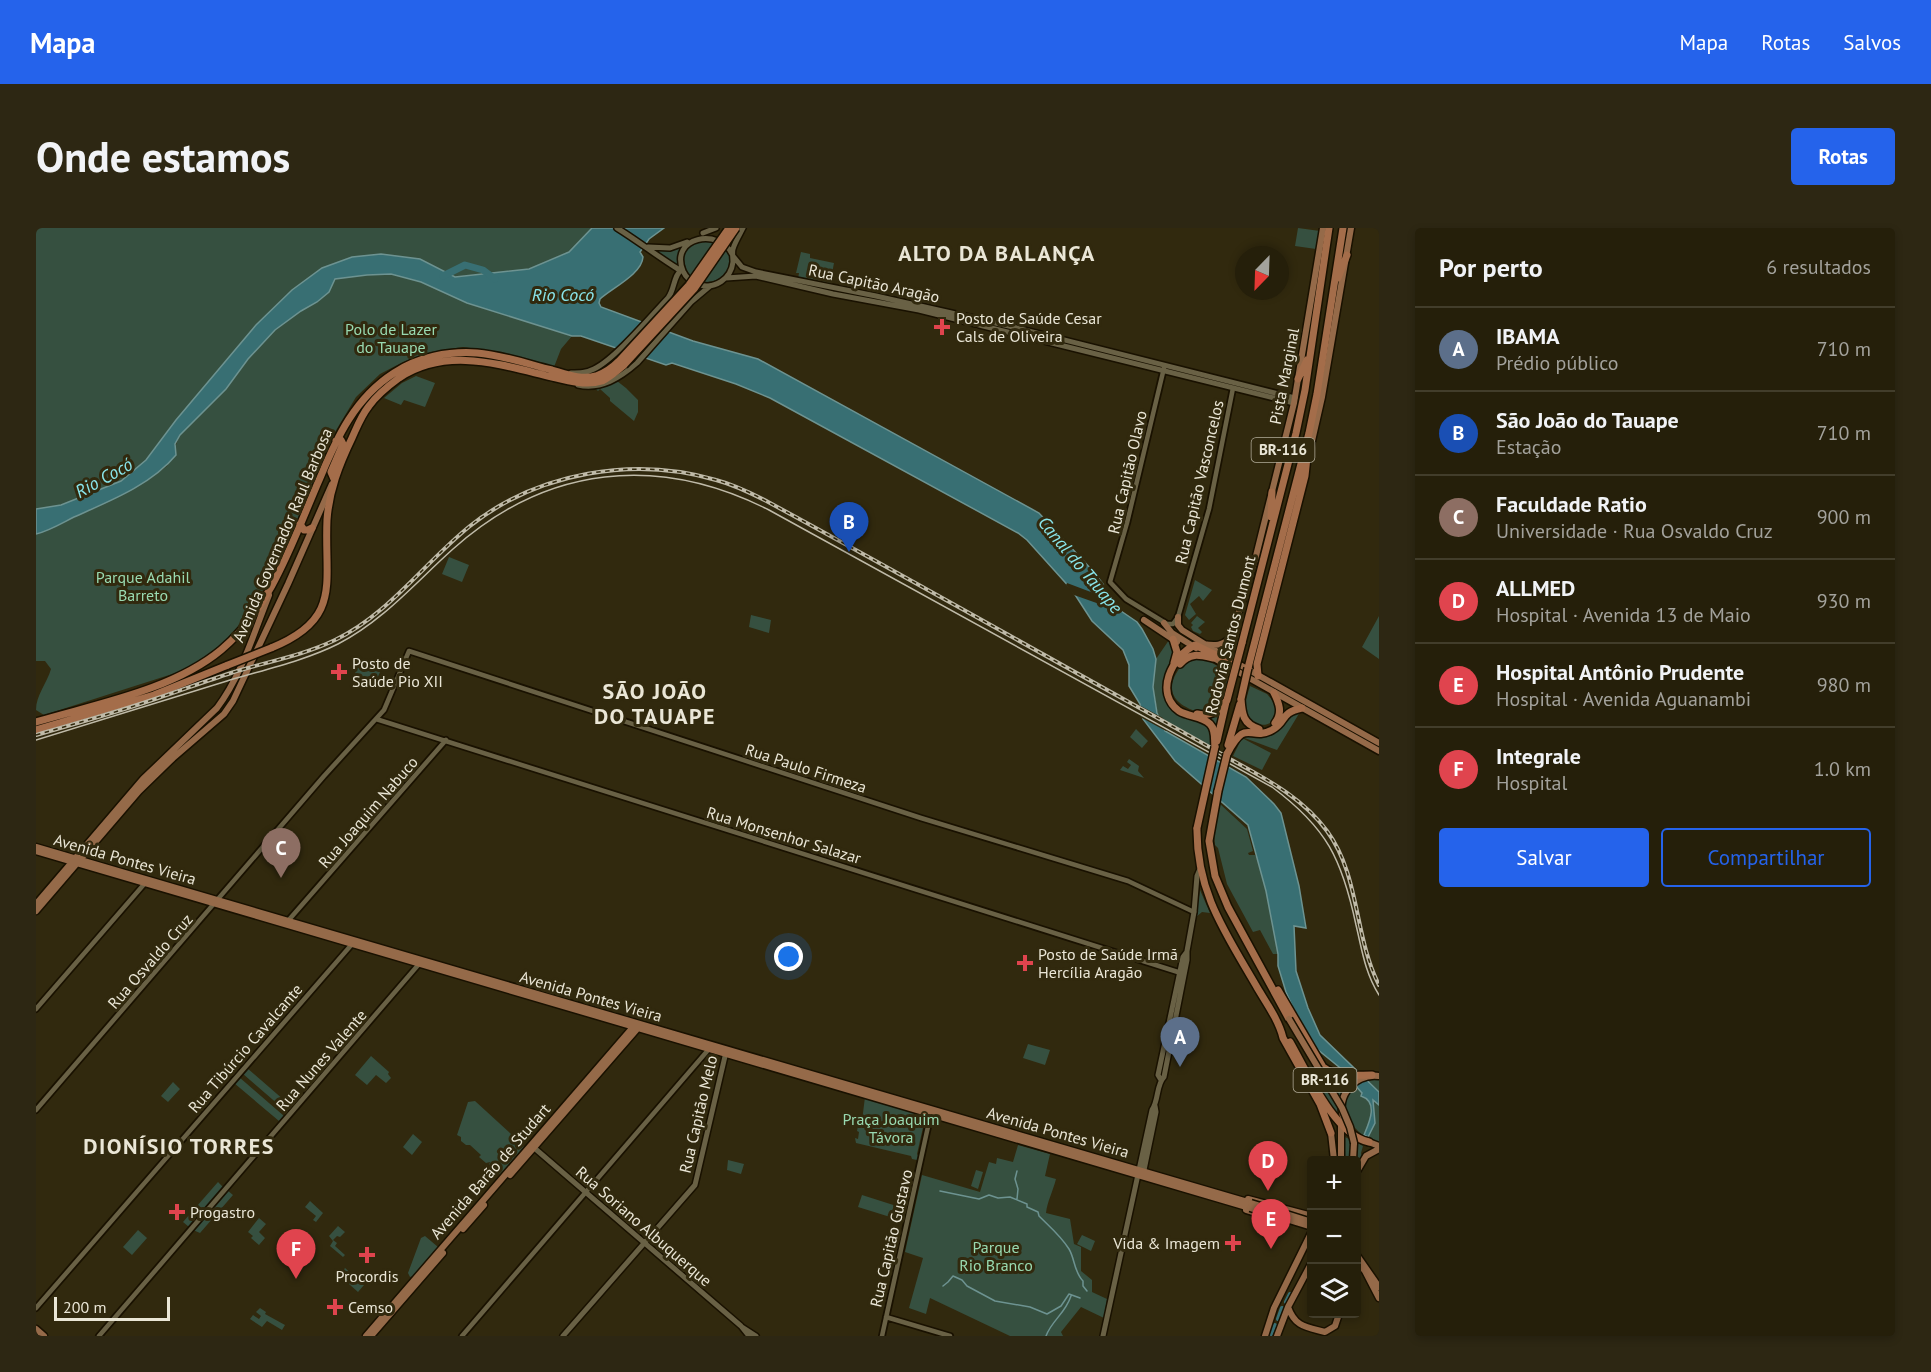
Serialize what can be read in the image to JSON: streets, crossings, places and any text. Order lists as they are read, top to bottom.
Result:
{
  "streets": {
    "highway": ["BR-116", "Avenida Governador Raul Barbosa", "Rodovia Santos Dumont"],
    "main road": [
      "Rua Capitão Aragão",
      "Pista Marginal",
      "Avenida Pontes Vieira",
      "Rua Capitão Melo",
      "Avenida Barão de Studart",
      "Rua Soriano Albuquerque"
    ],
    "street": [
      "Rua Capitão Olavo",
      "Rua Capitão Vasconcelos",
      "Rua Paulo Firmeza",
      "Rua Joaquim Nabuco",
      "Rua Monsenhor Salazar",
      "Rua Osvaldo Cruz",
      "Rua Tibúrcio Cavalcante",
      "Rua Nunes Valente",
      "Rua Capitão Gustavo"
    ]
  },
  "crossings": [
    ["Rua Capitão Aragão", "Pista Marginal"],
    ["Rua Capitão Aragão", "Rua Capitão Olavo"],
    ["Rua Capitão Aragão", "Rua Capitão Vasconcelos"],
    ["Rua Capitão Aragão", "Avenida Governador Raul Barbosa"],
    ["BR-116", "Rodovia Santos Dumont"],
    ["Rua Paulo Firmeza", "Rua Osvaldo Cruz"],
    ["Rua Joaquim Nabuco", "Rua Monsenhor Salazar"],
    ["Rua Joaquim Nabuco", "Avenida Pontes Vieira"],
    ["Rua Monsenhor Salazar", "Rua Osvaldo Cruz"],
    ["Avenida Pontes Vieira", "Rua Osvaldo Cruz"],
    ["Avenida Pontes Vieira", "Rua Tibúrcio Cavalcante"],
    ["Avenida Pontes Vieira", "Rua Nunes Valente"],
    ["Avenida Pontes Vieira", "Rua Capitão Melo"],
    ["Avenida Pontes Vieira", "Avenida Barão de Studart"],
    ["Avenida Pontes Vieira", "Rua Capitão Gustavo"],
    ["Rua Capitão Melo", "Rua Soriano Albuquerque"],
    ["Avenida Barão de Studart", "Rua Soriano Albuquerque"]
  ],
  "districts": ["ALTO DA BALANÇA", "SÃO JOÃO DO TAUAPE", "DIONÍSIO TORRES"],
  "water": ["Rio Cocó", "Canal do Tauape"],
  "parks": [
    "Polo de Lazer do Tauape",
    "Parque Adahil Barreto",
    "Praça Joaquim Távora",
    "Parque Rio Branco"
  ],
  "places": {
    "health": [
      "Posto de Saúde Cesar Cals de Oliveira",
      "Posto de Saúde Pio XII",
      "Posto de Saúde Irmã Hercília Aragão",
      "Progastro",
      "Vida & Imagem",
      "Procordis",
      "Cemso"
    ]
  },
  "scale_bar": "200 m",
  "north": "bottom left",
  "page": {
    "header": "Mapa",
    "nav": ["Mapa", "Rotas", "Salvos"],
    "buttons": [
      "Rotas",
      ["Salvar", "Compartilhar"]
    ],
    "title": "Onde estamos",
    "heading": ["Por perto", "6 resultados"],
    "list": [
      {
        "mark": "A",
        "name": "IBAMA",
        "note": "Prédio público",
        "value": "710 m"
      },
      {
        "mark": "B",
        "name": "São João do Tauape",
        "note": "Estação",
        "value": "710 m"
      },
      {
        "mark": "C",
        "name": "Faculdade Ratio",
        "note": "Universidade · Rua Osvaldo Cruz",
        "value": "900 m"
      },
      {
        "mark": "D",
        "name": "ALLMED",
        "note": "Hospital · Avenida 13 de Maio",
        "value": "930 m"
      },
      {
        "mark": "E",
        "name": "Hospital Antônio Prudente",
        "note": "Hospital · Avenida Aguanambi",
        "value": "980 m"
      },
      {
        "mark": "F",
        "name": "Integrale",
        "note": "Hospital",
        "value": "1.0 km"
      }
    ],
    "pins": [
      "B",
      "C",
      "A",
      "D",
      "E",
      "F"
    ],
    "map_buttons": ["+", "−"],
    "scale": "200 m"
  }
}
